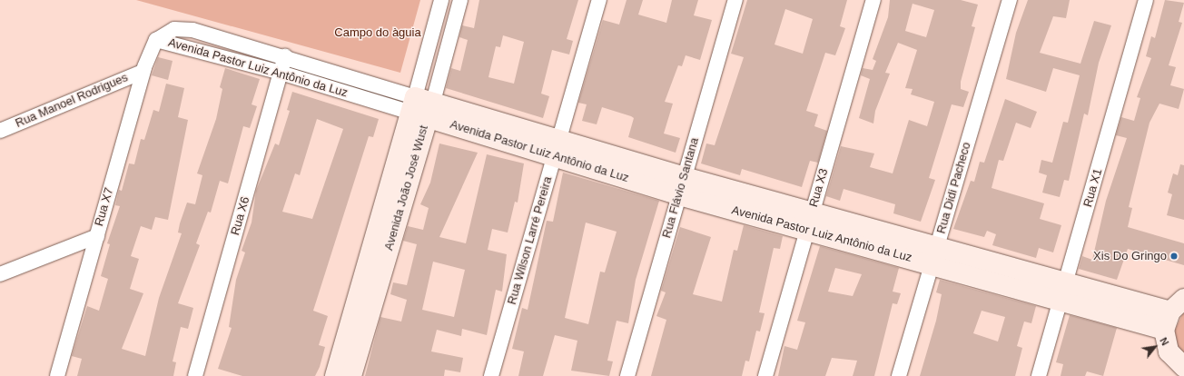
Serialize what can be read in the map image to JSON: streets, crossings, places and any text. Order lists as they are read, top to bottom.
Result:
{
  "streets": {
    "street": [
      "Avenida Pastor Luiz Antônio da Luz",
      "Rua Manoel Rodrigues",
      "Avenida João José Wust",
      "Rua Flávio Santana",
      "Rua X3",
      "Rua Didi Pacheco",
      "Rua X1",
      "Rua X7",
      "Rua X6",
      "Rua Wilson Larré Pereira"
    ]
  },
  "crossings": [
    ["Avenida Pastor Luiz Antônio da Luz", "Avenida João José Wust"],
    ["Avenida Pastor Luiz Antônio da Luz", "Rua Flávio Santana"],
    ["Avenida Pastor Luiz Antônio da Luz", "Rua X3"],
    ["Avenida Pastor Luiz Antônio da Luz", "Rua Didi Pacheco"],
    ["Avenida Pastor Luiz Antônio da Luz", "Rua X1"],
    ["Avenida Pastor Luiz Antônio da Luz", "Rua X7"],
    ["Avenida Pastor Luiz Antônio da Luz", "Rua X6"],
    ["Avenida Pastor Luiz Antônio da Luz", "Rua Wilson Larré Pereira"],
    ["Rua Manoel Rodrigues", "Rua X7"]
  ],
  "parks": ["Campo do àguia"],
  "places": ["Xis Do Gringo"],
  "north": "top right"
}
